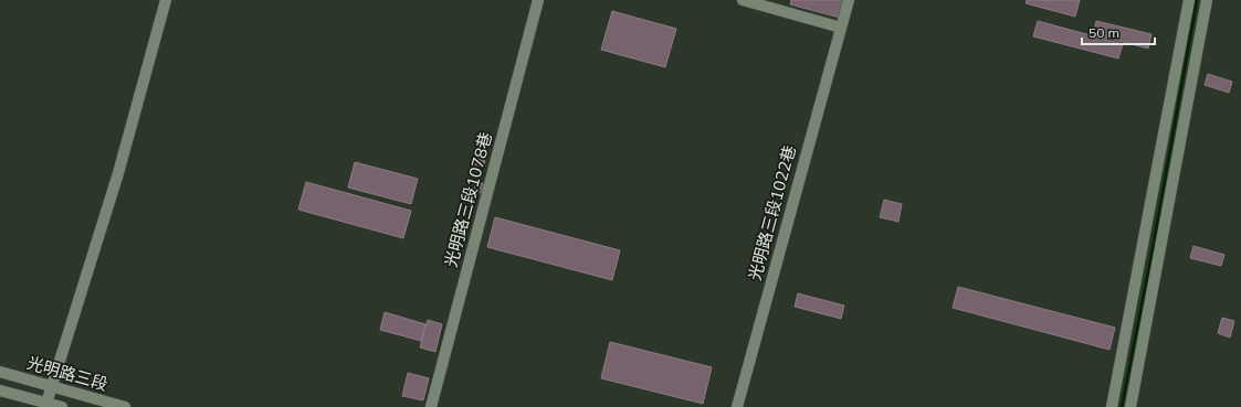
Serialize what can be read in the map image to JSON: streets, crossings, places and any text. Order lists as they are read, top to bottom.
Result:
{
  "streets": {
    "street": ["光明路三段1078巷", "光明路三段1022巷", "光明路三段"]
  },
  "scale_bar": "50 m"
}
